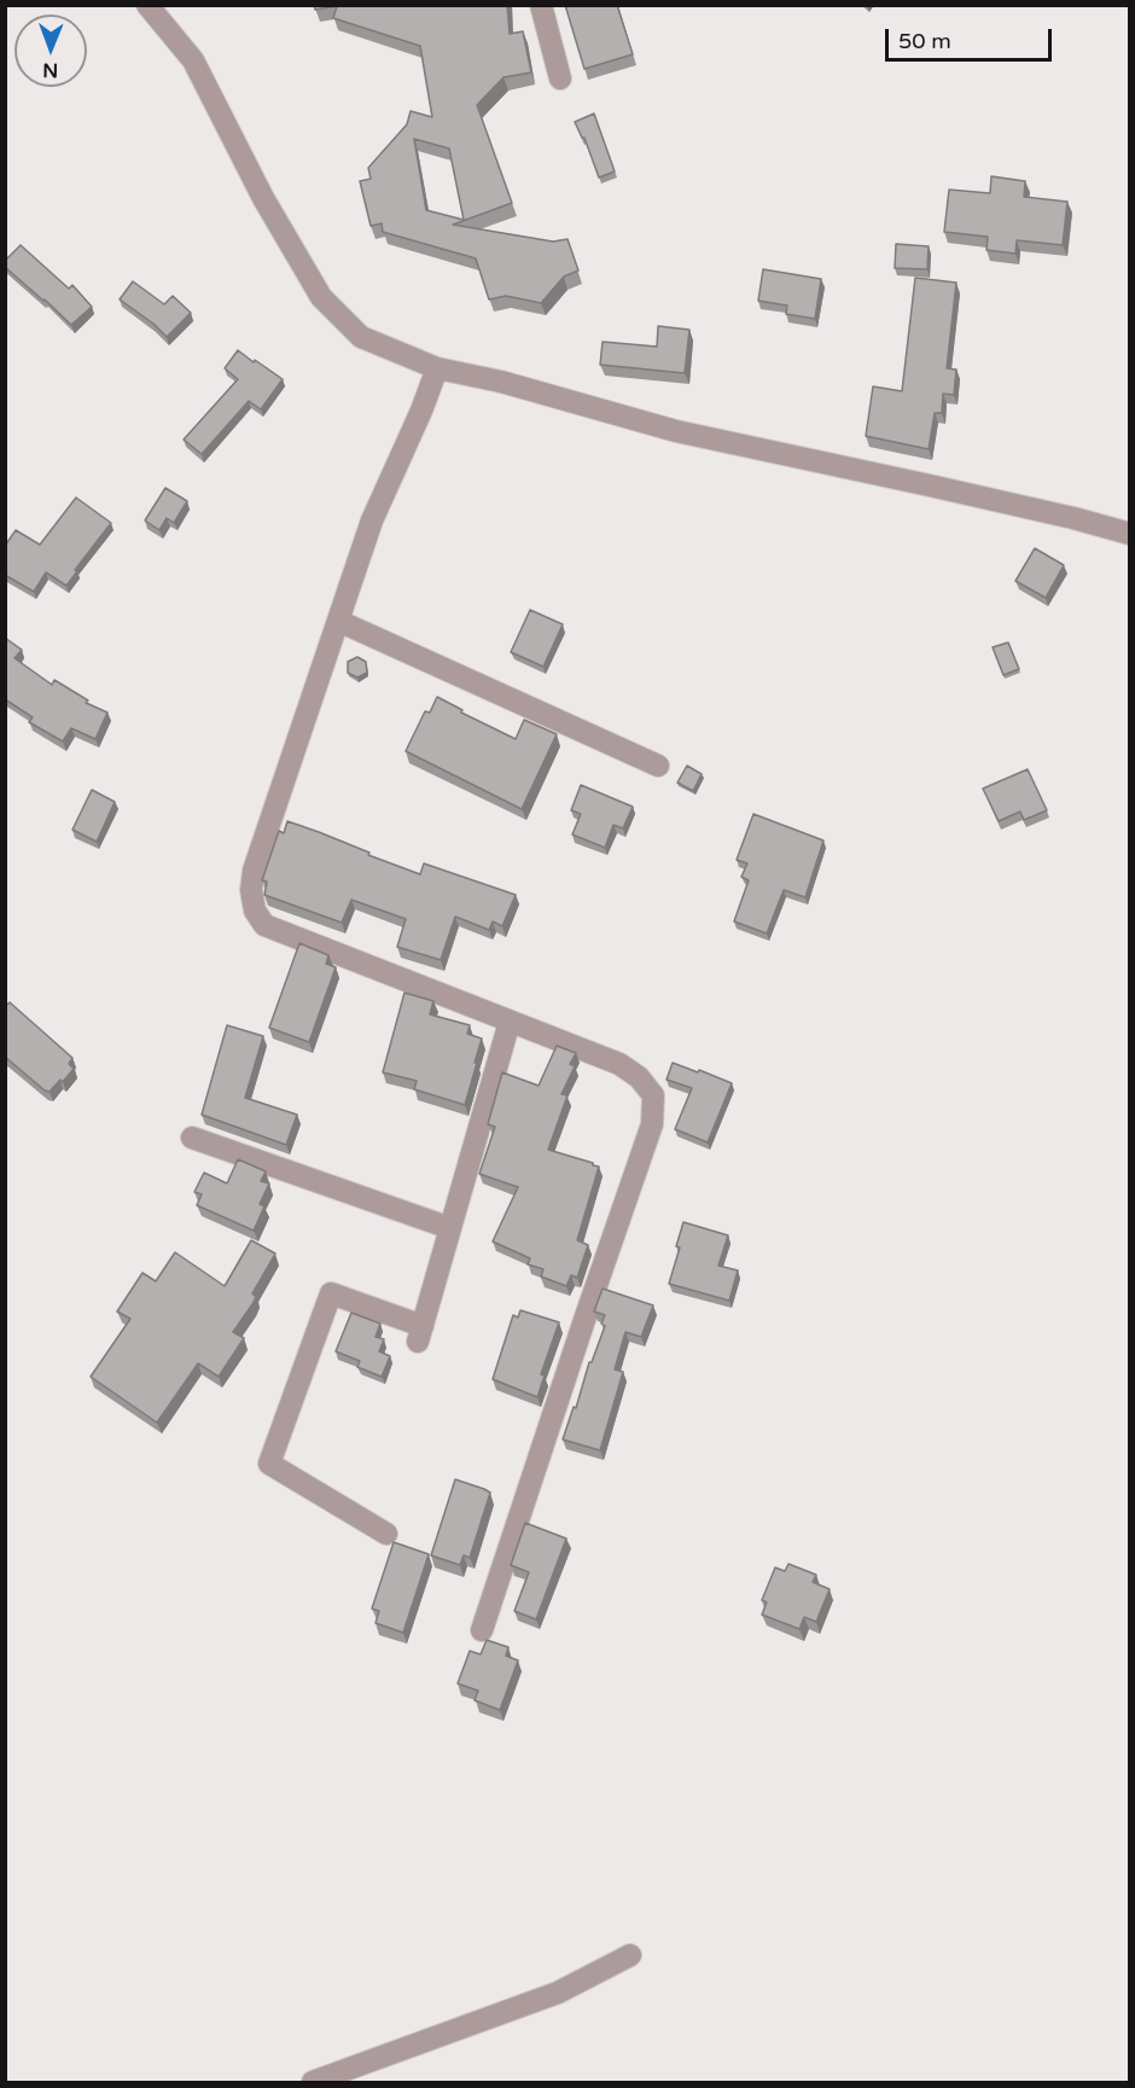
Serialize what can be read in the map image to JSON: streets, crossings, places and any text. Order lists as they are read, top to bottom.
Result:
{
  "scale_bar": "50 m",
  "north": "bottom"
}
